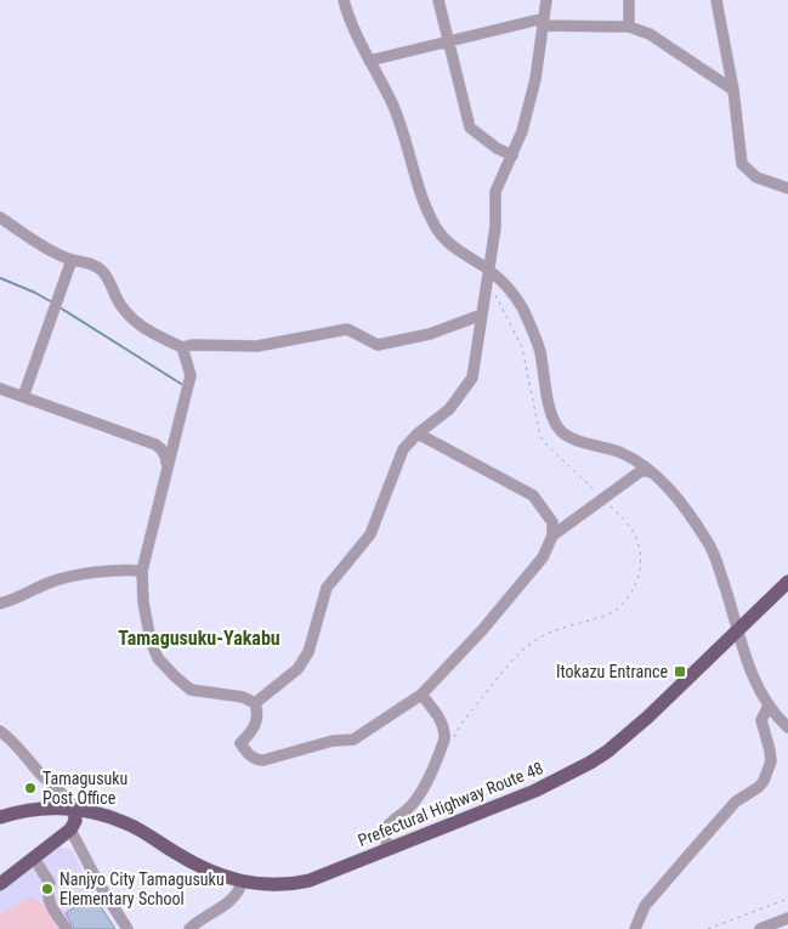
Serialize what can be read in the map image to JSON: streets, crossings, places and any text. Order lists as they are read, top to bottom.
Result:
{
  "streets": {
    "main road": ["Prefectural Highway Route 48"]
  },
  "districts": ["Tamagusuku-Yakabu"],
  "places": {
    "transit": ["Itokazu Entrance"],
    "other": ["Tamagusuku Post Office", "Nanjyo City Tamagusuku Elementary School"]
  }
}
